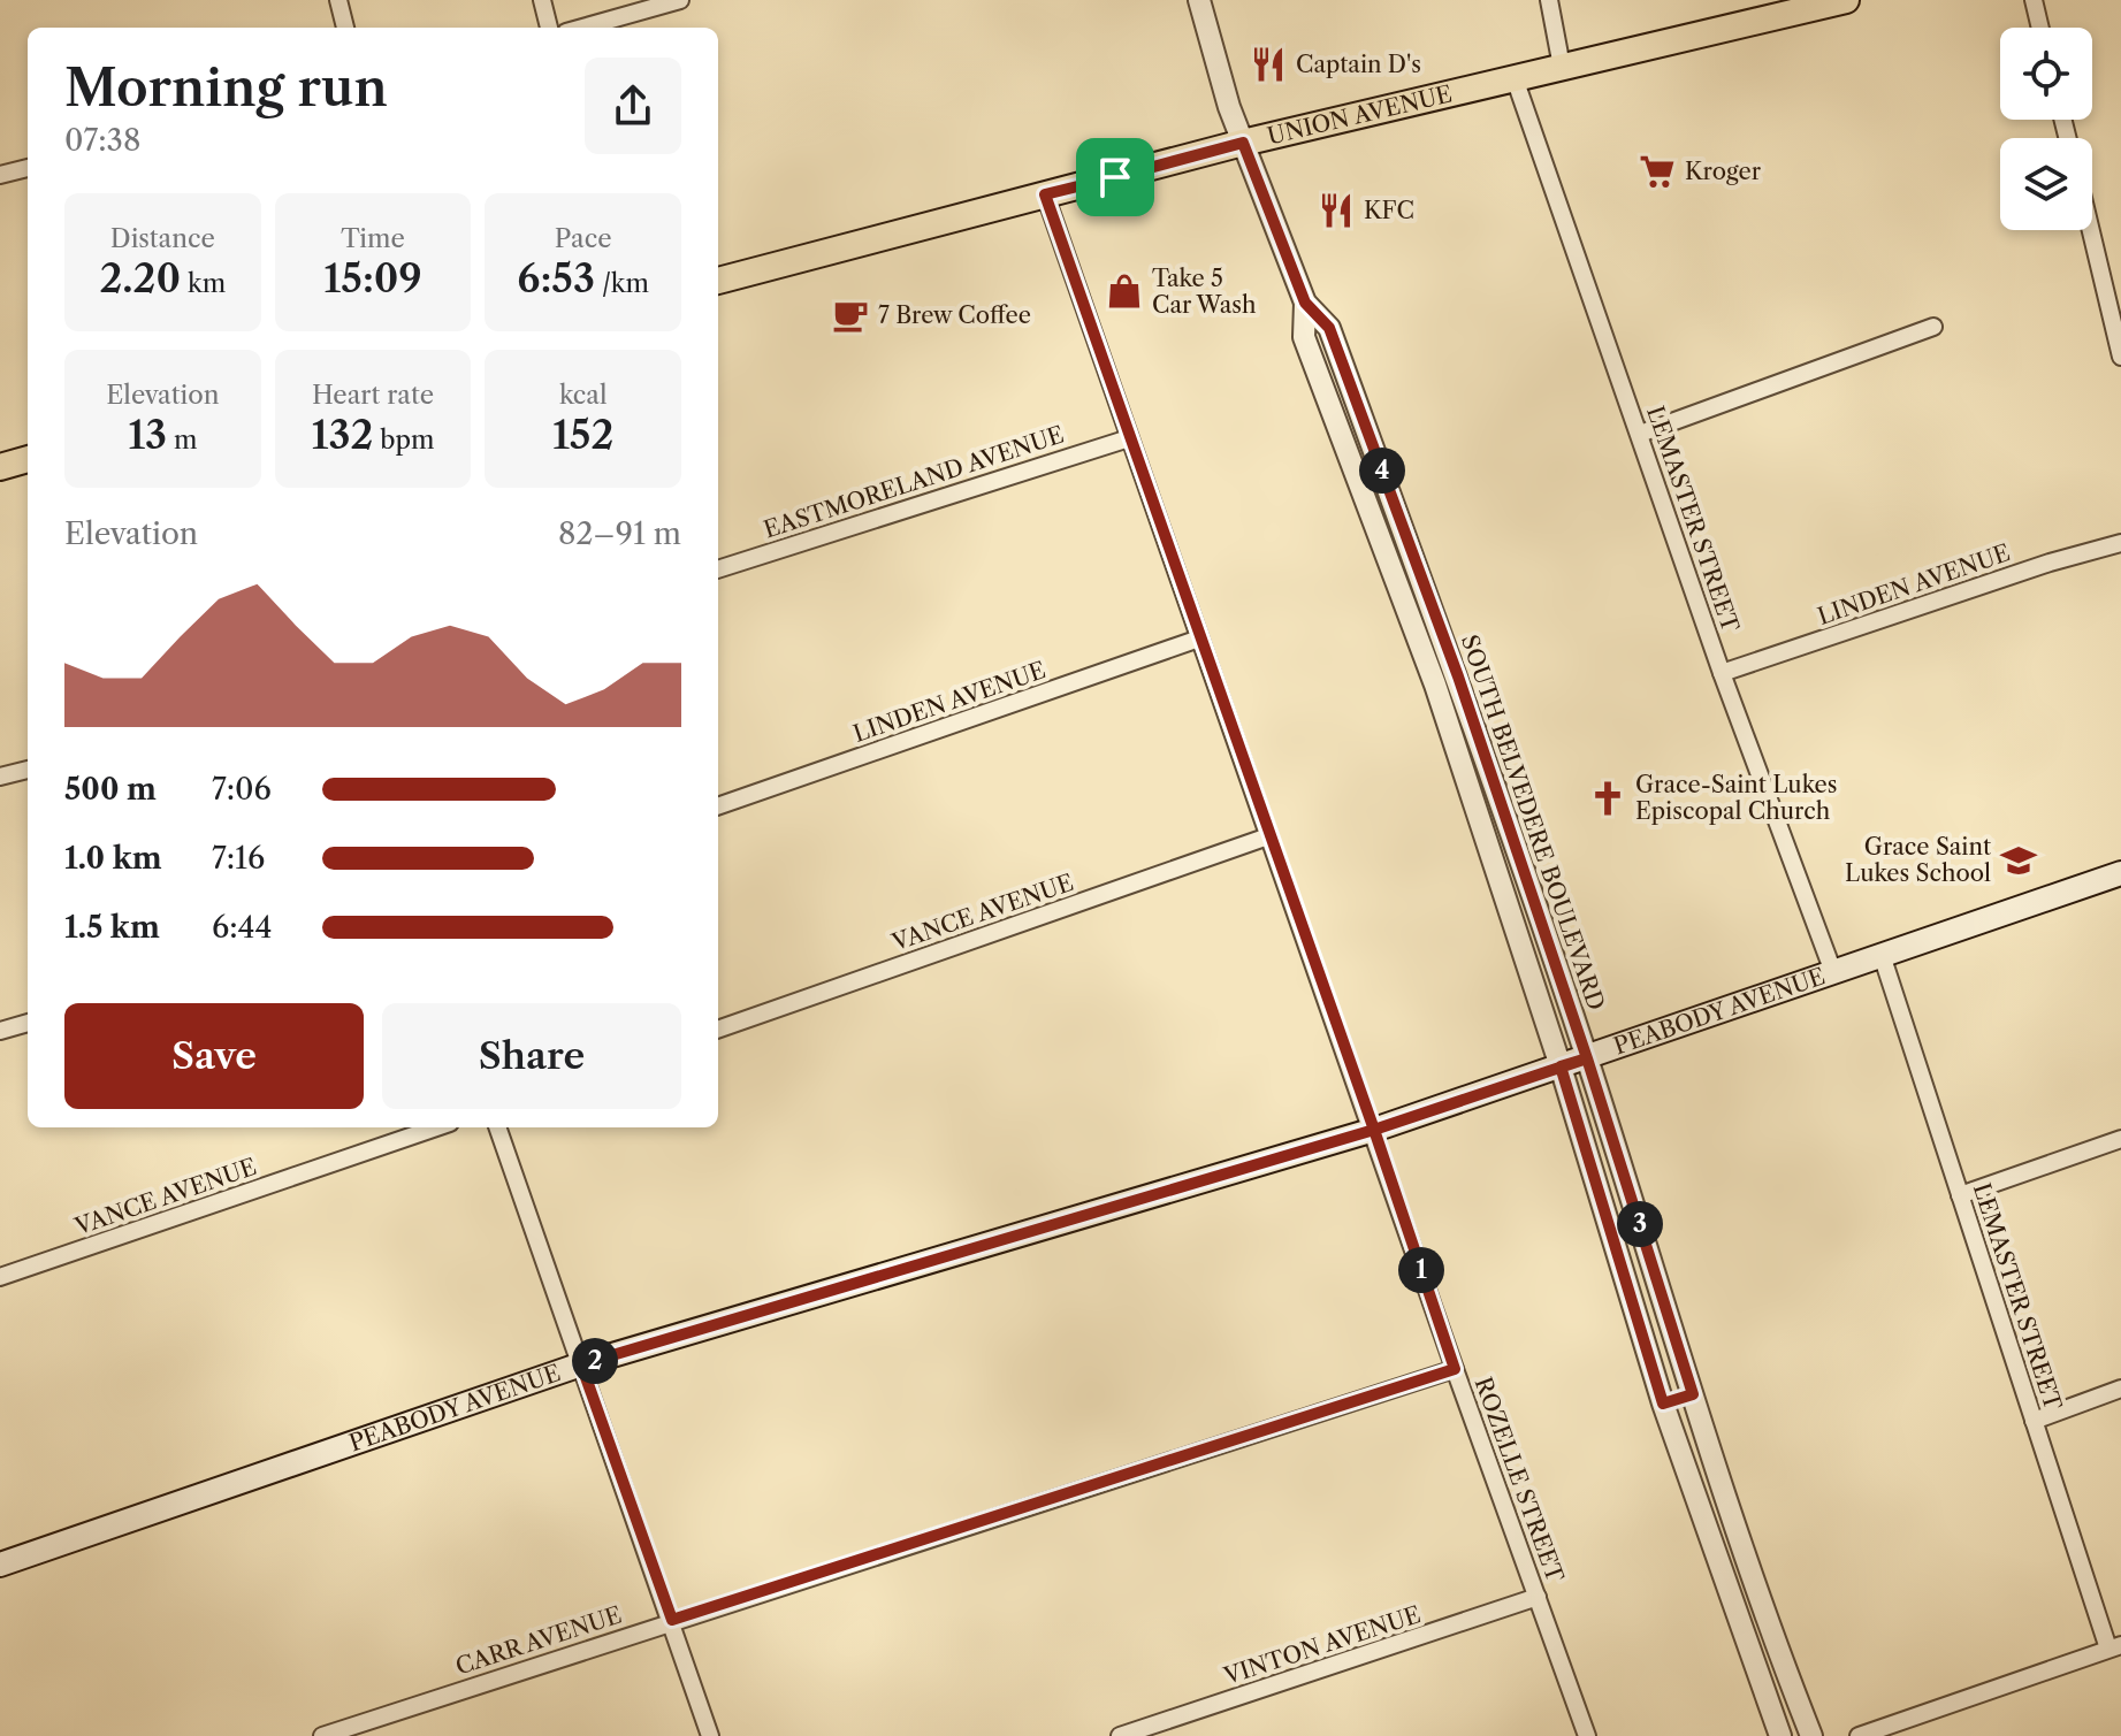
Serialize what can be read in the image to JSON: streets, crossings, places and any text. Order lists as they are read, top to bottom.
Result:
{
  "streets": {
    "main road": ["UNION AVENUE", "PEABODY AVENUE"],
    "street": [
      "EASTMORELAND AVENUE",
      "LEMASTER STREET",
      "LINDEN AVENUE",
      "SOUTH BELVEDERE BOULEVARD",
      "VANCE AVENUE",
      "ROZELLE STREET",
      "CARR AVENUE",
      "VINTON AVENUE"
    ]
  },
  "crossings": [
    ["UNION AVENUE", "LEMASTER STREET"],
    ["UNION AVENUE", "SOUTH BELVEDERE BOULEVARD"],
    ["UNION AVENUE", "ROZELLE STREET"],
    ["EASTMORELAND AVENUE", "ROZELLE STREET"],
    ["LEMASTER STREET", "LINDEN AVENUE"],
    ["LEMASTER STREET", "PEABODY AVENUE"],
    ["LINDEN AVENUE", "ROZELLE STREET"],
    ["SOUTH BELVEDERE BOULEVARD", "PEABODY AVENUE"],
    ["VANCE AVENUE", "ROZELLE STREET"],
    ["PEABODY AVENUE", "ROZELLE STREET"],
    ["ROZELLE STREET", "CARR AVENUE"],
    ["ROZELLE STREET", "VINTON AVENUE"]
  ],
  "places": {
    "restaurant": ["Captain D's", "KFC"],
    "supermarket": ["Kroger"],
    "shop": ["Take 5 Car Wash"],
    "cafe": ["7 Brew Coffee"],
    "church": ["Grace-Saint Lukes Episcopal Church"],
    "school or university": ["Grace Saint Lukes School"]
  },
  "page": {
    "heading": ["Morning run", "07:38"],
    "stats": [
      ["Distance", "2.20 km"],
      ["Time", "15:09"],
      ["Pace", "6:53 /km"],
      ["Elevation", "13 m"],
      ["Heart rate", "132 bpm"],
      ["kcal", "152"]
    ],
    "pins": [
      "4",
      "3",
      "1",
      "2"
    ],
    "chart": ["Elevation", "82–91 m"],
    "list": [
      {
        "name": "500 m",
        "note": "7:06"
      },
      {
        "name": "1.0 km",
        "note": "7:16"
      },
      {
        "name": "1.5 km",
        "note": "6:44"
      }
    ],
    "buttons": ["Save", "Share"]
  }
}
